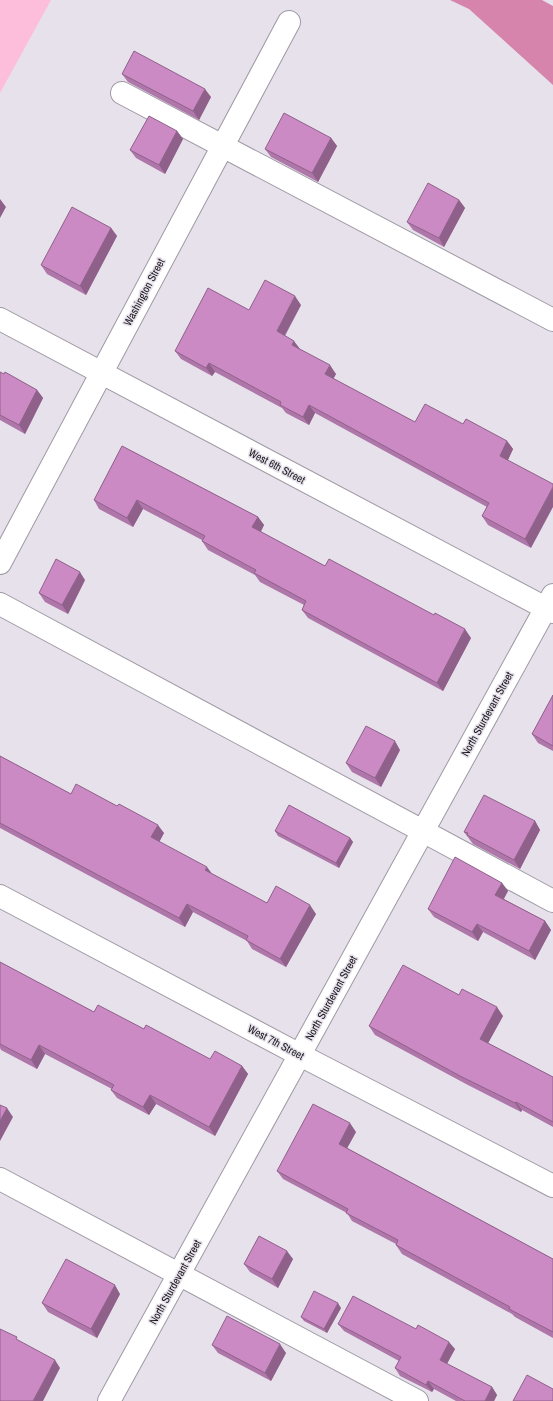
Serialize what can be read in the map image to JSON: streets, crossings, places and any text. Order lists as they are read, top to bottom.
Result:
{
  "streets": {
    "street": [
      "Washington Street",
      "West 6th Street",
      "North Sturdevant Street",
      "West 7th Street"
    ]
  },
  "crossings": [
    ["Washington Street", "West 6th Street"],
    ["West 6th Street", "North Sturdevant Street"],
    ["North Sturdevant Street", "West 7th Street"]
  ]
}
